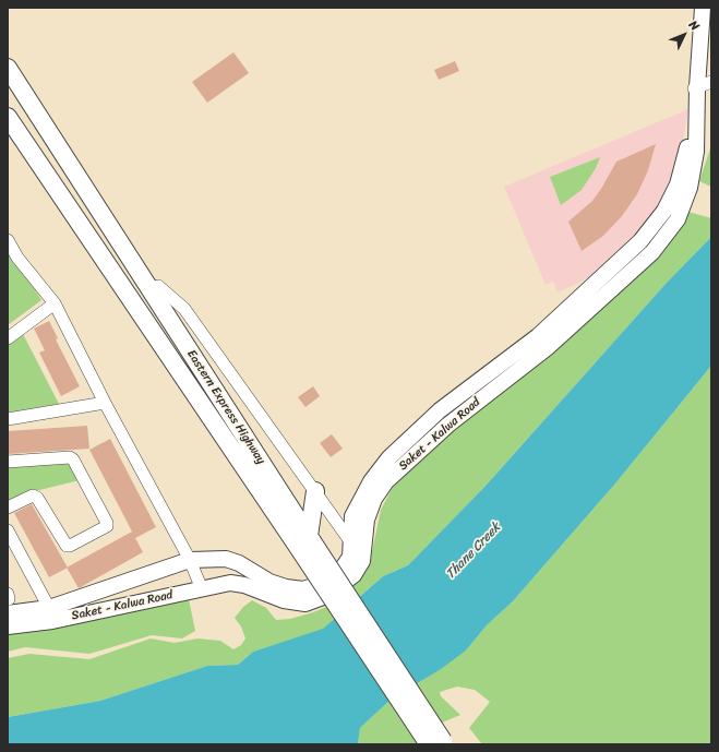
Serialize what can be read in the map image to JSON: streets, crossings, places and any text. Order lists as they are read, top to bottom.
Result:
{
  "streets": {
    "highway": ["Eastern Express Highway"],
    "main road": ["Saket - Kalwa Road"]
  },
  "water": ["Thane Creek"],
  "north": "top right"
}
